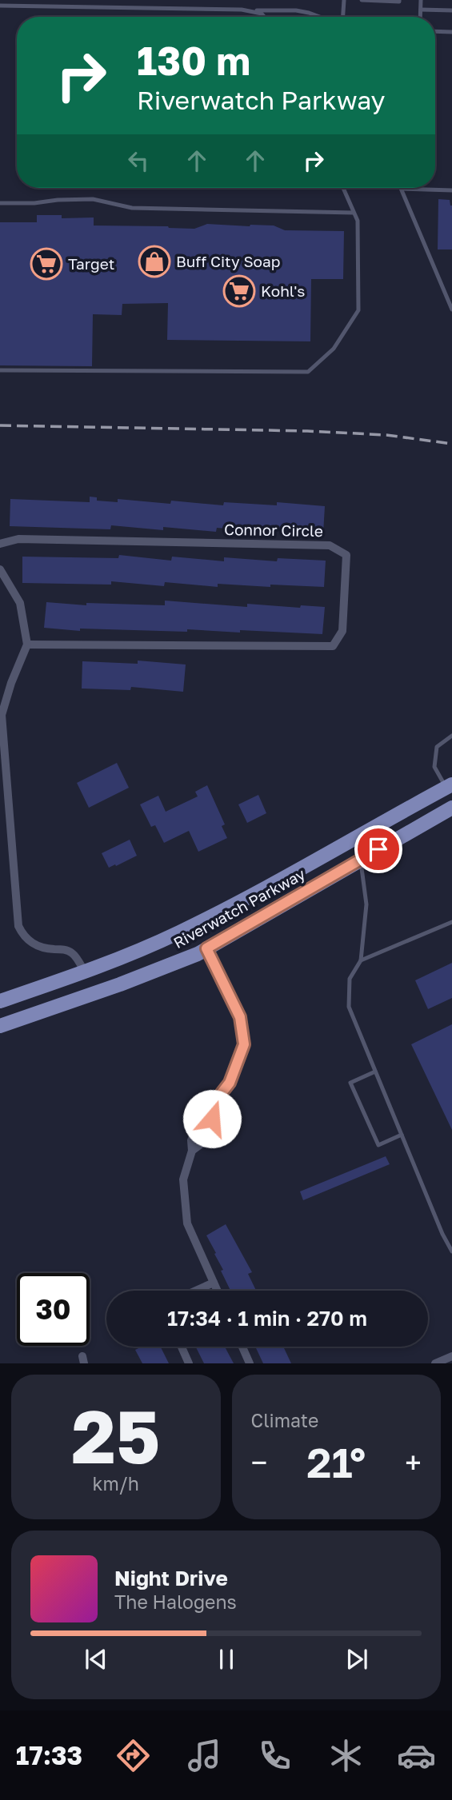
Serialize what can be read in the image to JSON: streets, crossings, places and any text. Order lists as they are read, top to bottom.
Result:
{
  "streets": {
    "main road": ["Riverwatch Parkway"],
    "street": ["Connor Circle"]
  },
  "places": {
    "shop": ["Buff City Soap"],
    "supermarket": ["Target", "Kohl's"]
  },
  "page": {
    "turn": ["130 m", "Riverwatch Parkway"],
    "limit": "30",
    "trip": "17:34 · 1 min · 270 m",
    "tile": [
      ["25", "km/h"],
      "Climate"
    ],
    "heat": ["−", "21°", "+"],
    "song": ["Night Drive", "The Halogens"],
    "tabs": "17:33"
  }
}
